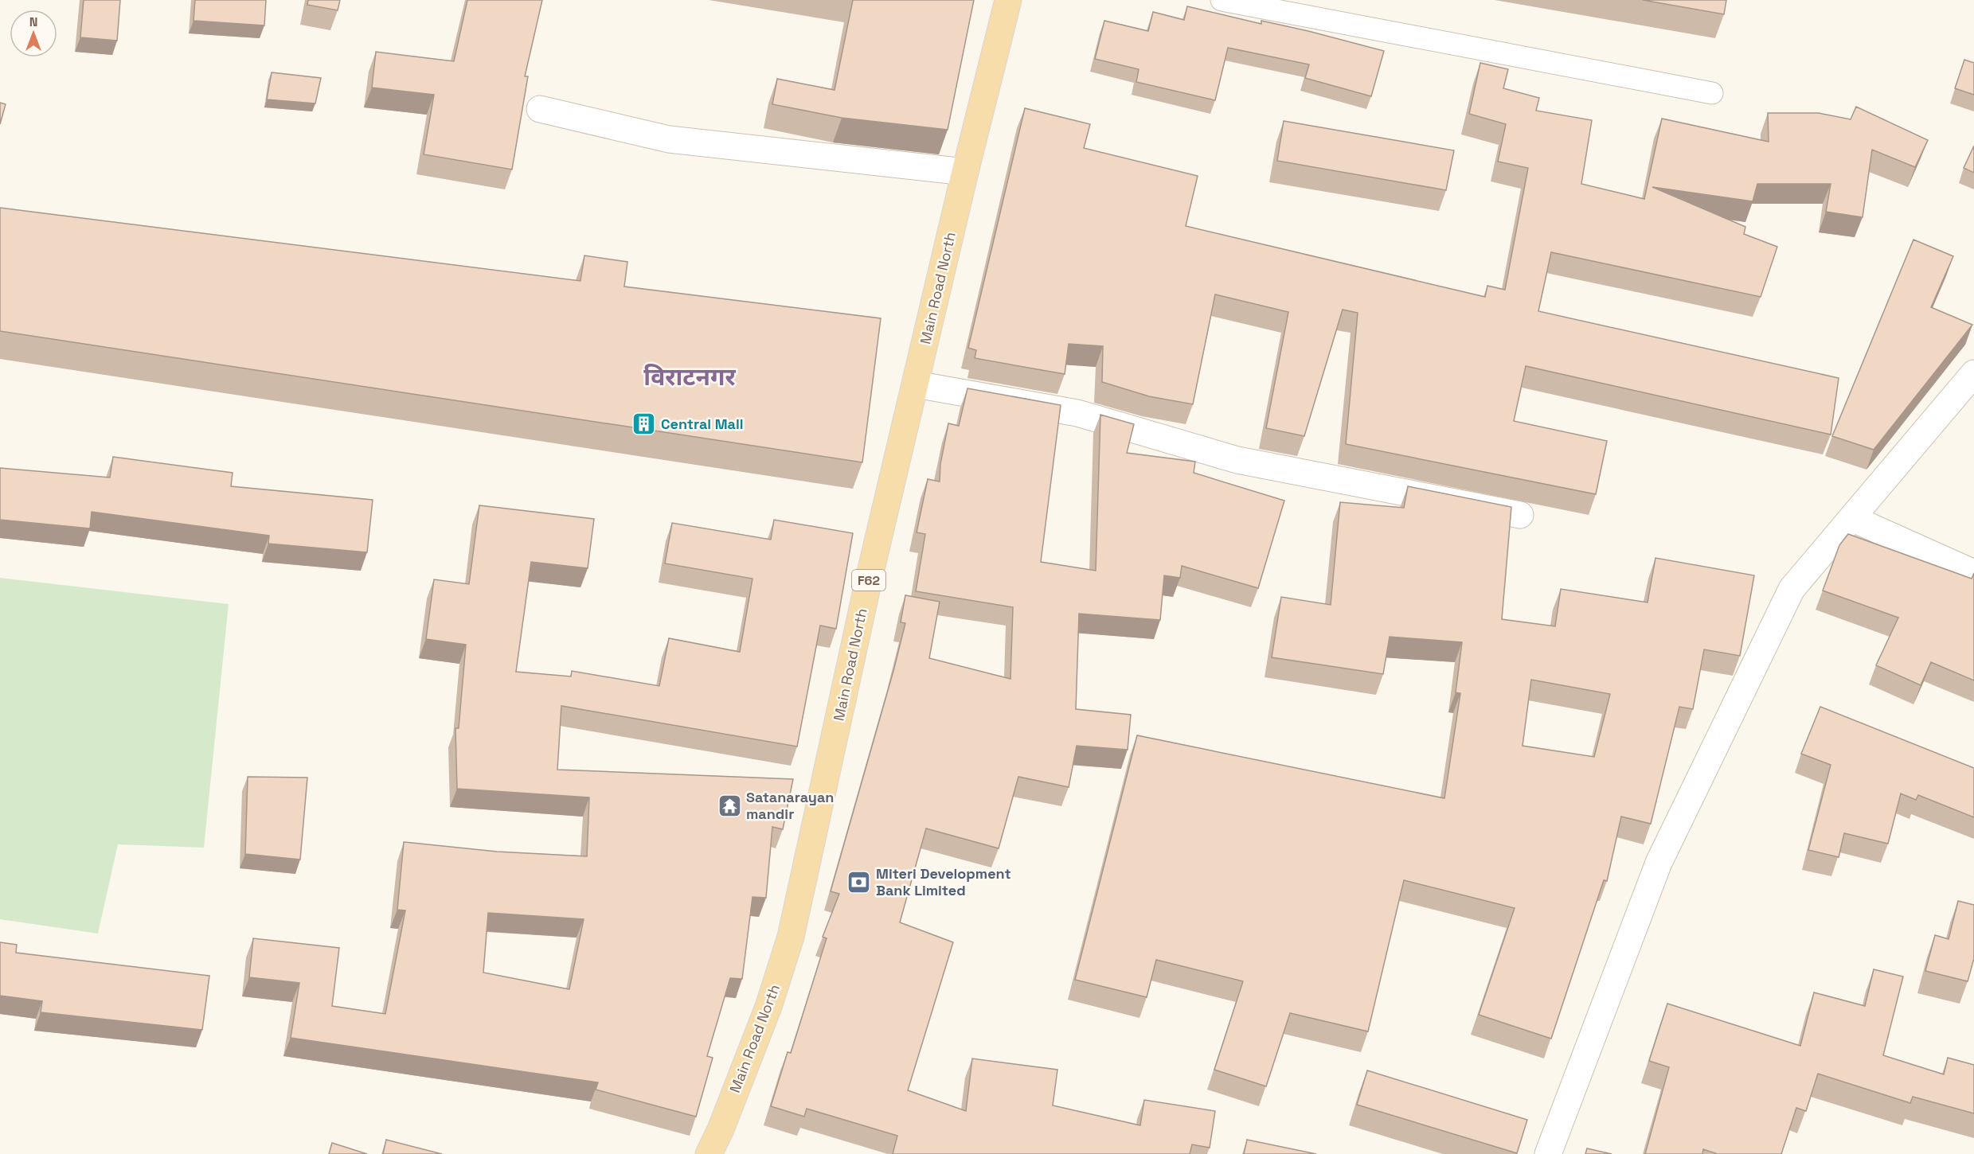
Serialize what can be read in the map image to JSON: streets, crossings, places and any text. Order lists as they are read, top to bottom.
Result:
{
  "streets": {
    "main road": ["Main Road North", "F62"]
  },
  "districts": ["विराटनगर"],
  "places": {
    "building": ["Central Mall"],
    "temple": ["Satanarayan mandir"],
    "bank": ["Miteri Development Bank Limited"]
  },
  "north": "top"
}
